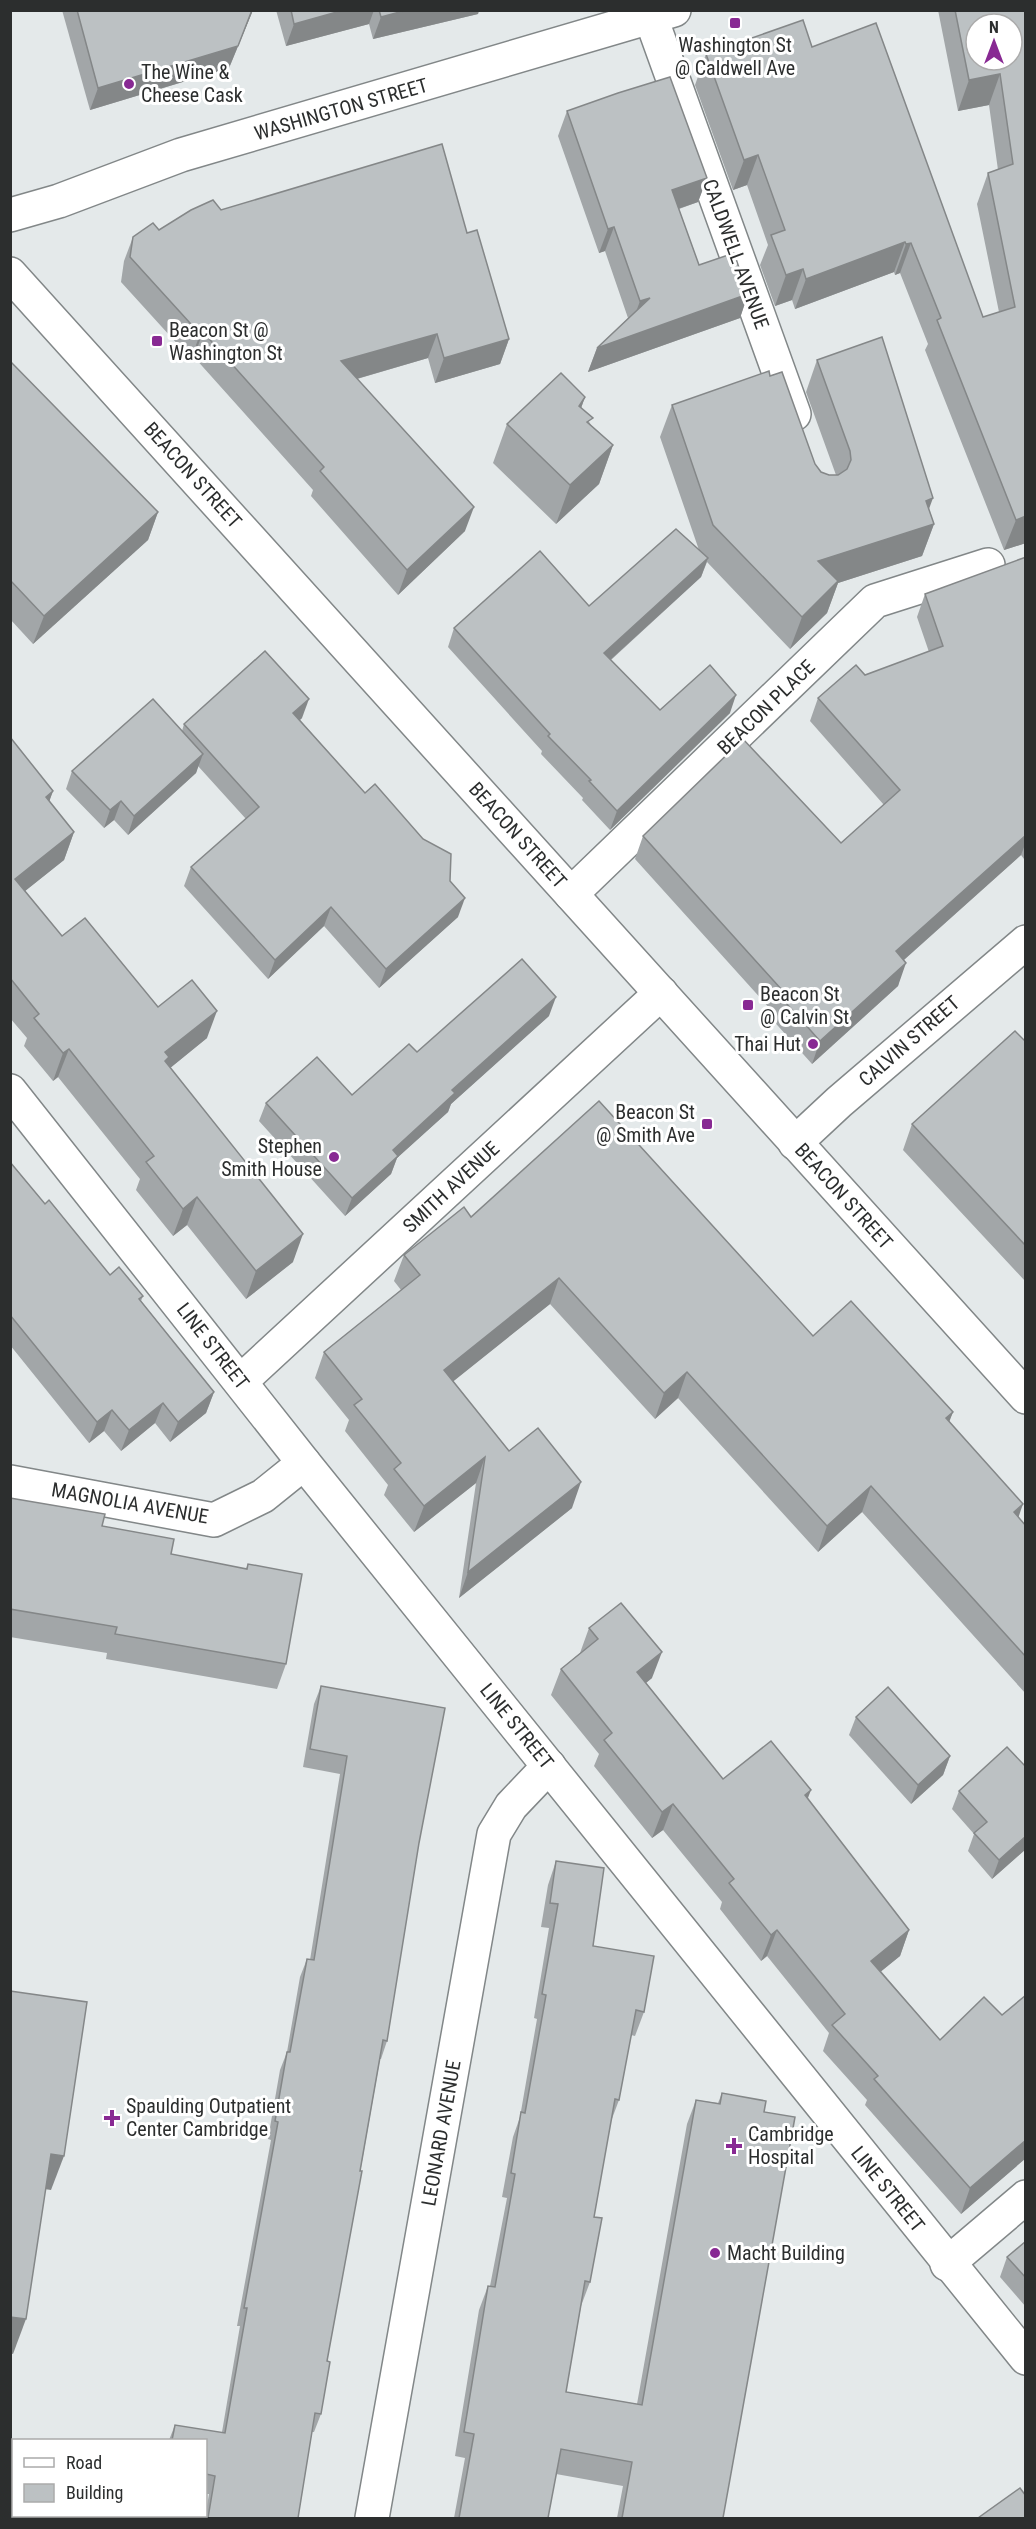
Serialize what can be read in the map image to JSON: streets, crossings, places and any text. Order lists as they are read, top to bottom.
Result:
{
  "streets": {
    "street": [
      "WASHINGTON STREET",
      "CALDWELL AVENUE",
      "BEACON STREET",
      "BEACON PLACE",
      "CALVIN STREET",
      "SMITH AVENUE",
      "LINE STREET",
      "MAGNOLIA AVENUE",
      "LEONARD AVENUE"
    ]
  },
  "crossings": [
    ["WASHINGTON STREET", "CALDWELL AVENUE"],
    ["BEACON STREET", "BEACON PLACE"],
    ["BEACON STREET", "CALVIN STREET"],
    ["BEACON STREET", "SMITH AVENUE"],
    ["SMITH AVENUE", "LINE STREET"],
    ["LINE STREET", "MAGNOLIA AVENUE"],
    ["LINE STREET", "LEONARD AVENUE"]
  ],
  "places": {
    "transit": [
      "Washington St @ Caldwell Ave",
      "Beacon St @ Washington St",
      "Beacon St @ Calvin St",
      "Beacon St @ Smith Ave"
    ],
    "other": [
      "The Wine & Cheese Cask",
      "Thai Hut",
      "Stephen Smith House",
      "Macht Building"
    ],
    "health": ["Spaulding Outpatient Center Cambridge", "Cambridge Hospital"]
  },
  "legend": ["Road", "Building"],
  "north": "top"
}
